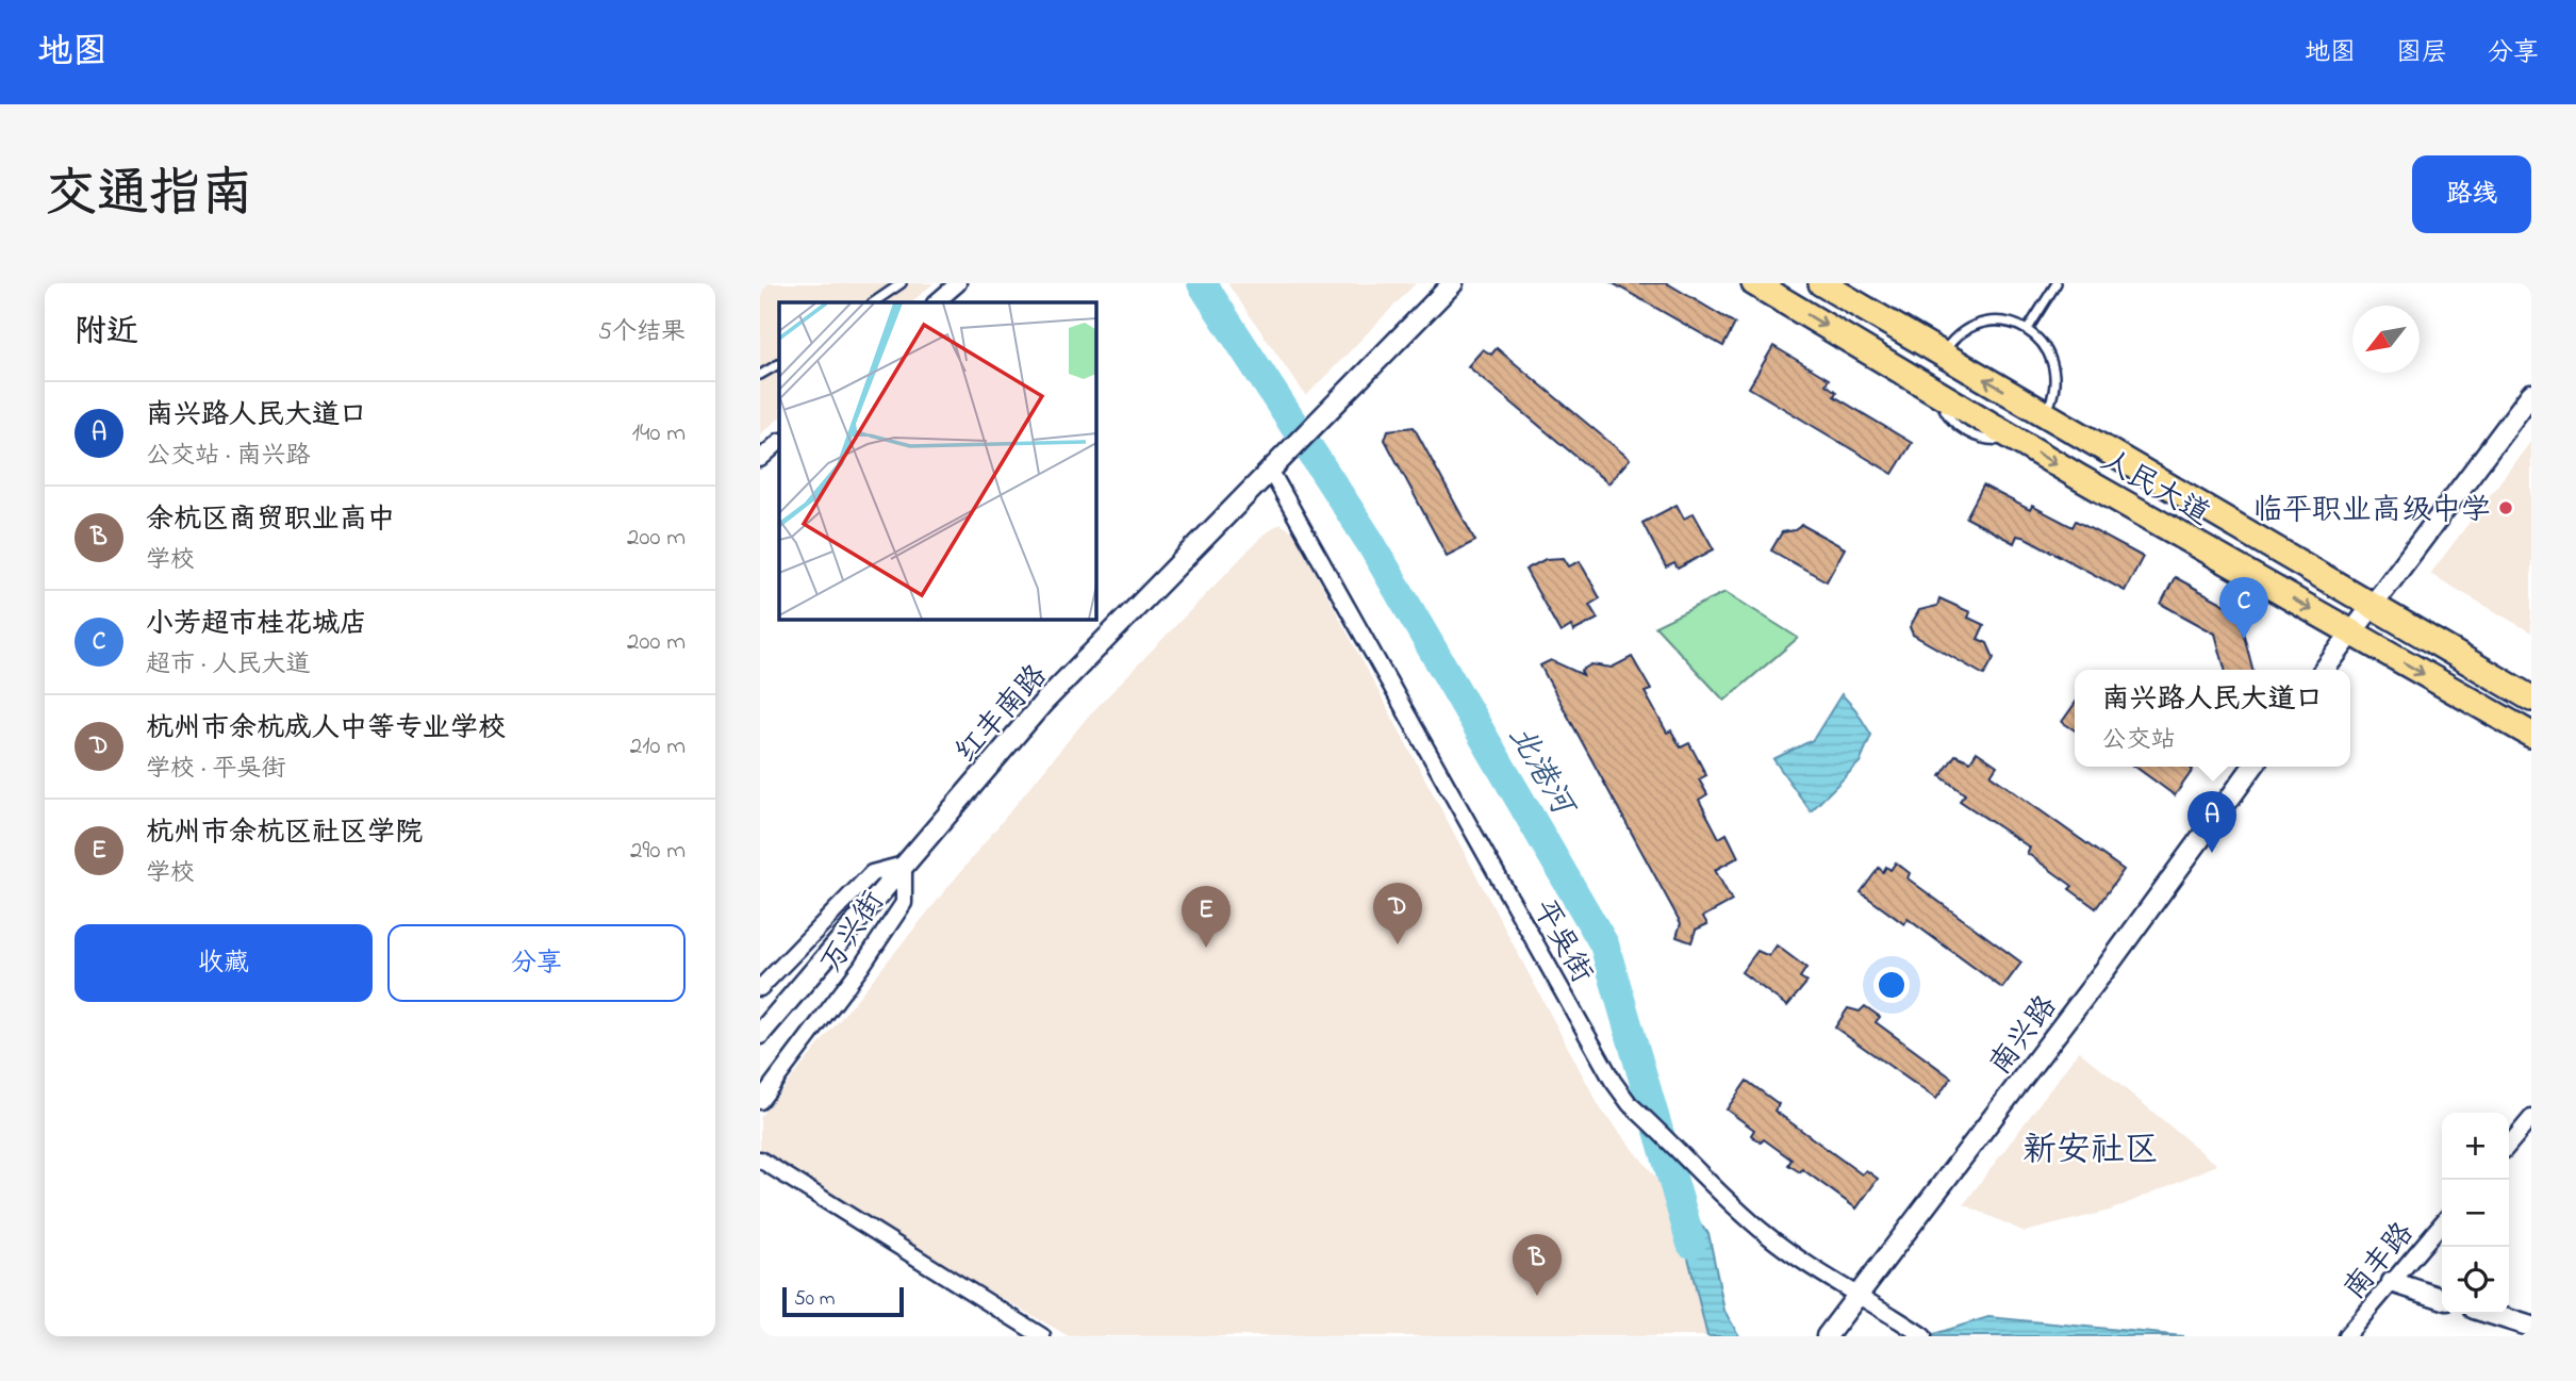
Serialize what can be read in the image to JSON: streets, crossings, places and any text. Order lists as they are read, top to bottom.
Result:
{
  "streets": {
    "main road": ["人民大道"],
    "street": [
      "红丰南路",
      "万兴街",
      "平吴街",
      "南兴路",
      "南丰路"
    ]
  },
  "crossings": [
    ["红丰南路", "万兴街"],
    ["红丰南路", "平吴街"],
    ["平吴街", "南兴路"]
  ],
  "districts": ["新安社区"],
  "water": ["北港河"],
  "places": ["临平职业高级中学"],
  "scale_bar": "50 m",
  "north": "bottom left",
  "page": {
    "header": "地图",
    "nav": ["地图", "图层", "分享"],
    "title": "交通指南",
    "buttons": [
      "路线",
      ["收藏", "分享"]
    ],
    "heading": ["附近", "5个结果"],
    "list": [
      {
        "mark": "A",
        "name": "南兴路人民大道口",
        "note": "公交站 · 南兴路",
        "value": "140 m"
      },
      {
        "mark": "B",
        "name": "余杭区商贸职业高中",
        "note": "学校",
        "value": "200 m"
      },
      {
        "mark": "C",
        "name": "小芳超市桂花城店",
        "note": "超市 · 人民大道",
        "value": "200 m"
      },
      {
        "mark": "D",
        "name": "杭州市余杭成人中等专业学校",
        "note": "学校 · 平吴街",
        "value": "210 m"
      },
      {
        "mark": "E",
        "name": "杭州市余杭区社区学院",
        "note": "学校",
        "value": "290 m"
      }
    ],
    "pins": [
      "C",
      "A",
      "D",
      "E",
      "B"
    ],
    "popup": ["南兴路人民大道口", "公交站"],
    "map_buttons": ["+", "−"],
    "scale": "50 m"
  }
}
